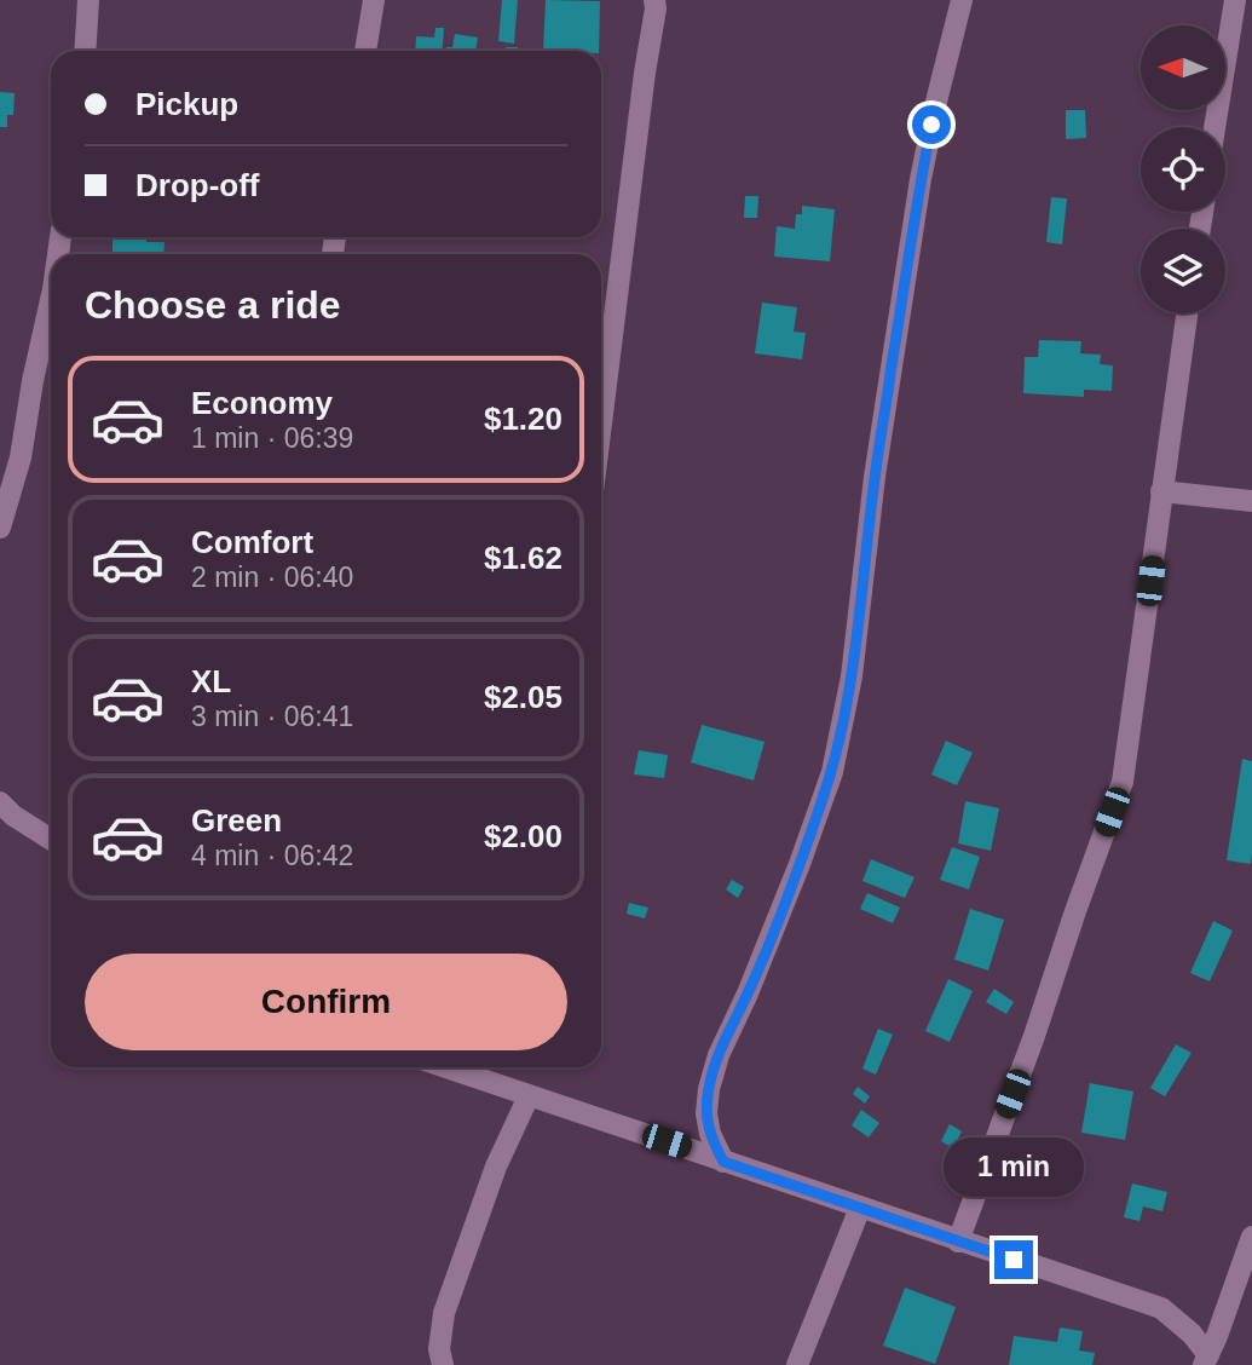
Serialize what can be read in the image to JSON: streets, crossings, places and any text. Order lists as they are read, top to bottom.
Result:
{
  "north": "left",
  "page": {
    "banner": ["Pickup", "Drop-off"],
    "heading": "Choose a ride",
    "list": [
      {
        "name": "Economy",
        "note": "1 min · 06:39",
        "value": "$1.20"
      },
      {
        "name": "Comfort",
        "note": "2 min · 06:40",
        "value": "$1.62"
      },
      {
        "name": "XL",
        "note": "3 min · 06:41",
        "value": "$2.05"
      },
      {
        "name": "Green",
        "note": "4 min · 06:42",
        "value": "$2.00"
      }
    ],
    "buttons": "Confirm",
    "bubble": "1 min"
  }
}
